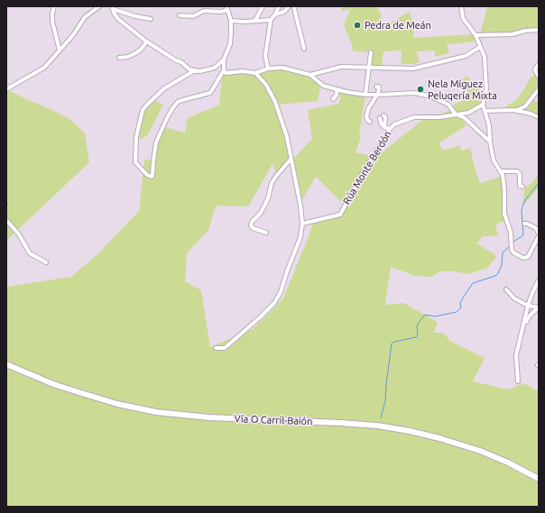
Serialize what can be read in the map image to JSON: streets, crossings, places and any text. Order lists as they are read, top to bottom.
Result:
{
  "streets": {
    "highway": ["Vía O Carril-Baión"],
    "street": ["Rúa Monte Berdón"]
  },
  "places": ["Pedra de Meán", "Nela Míguez Peluqería Mixta"]
}
